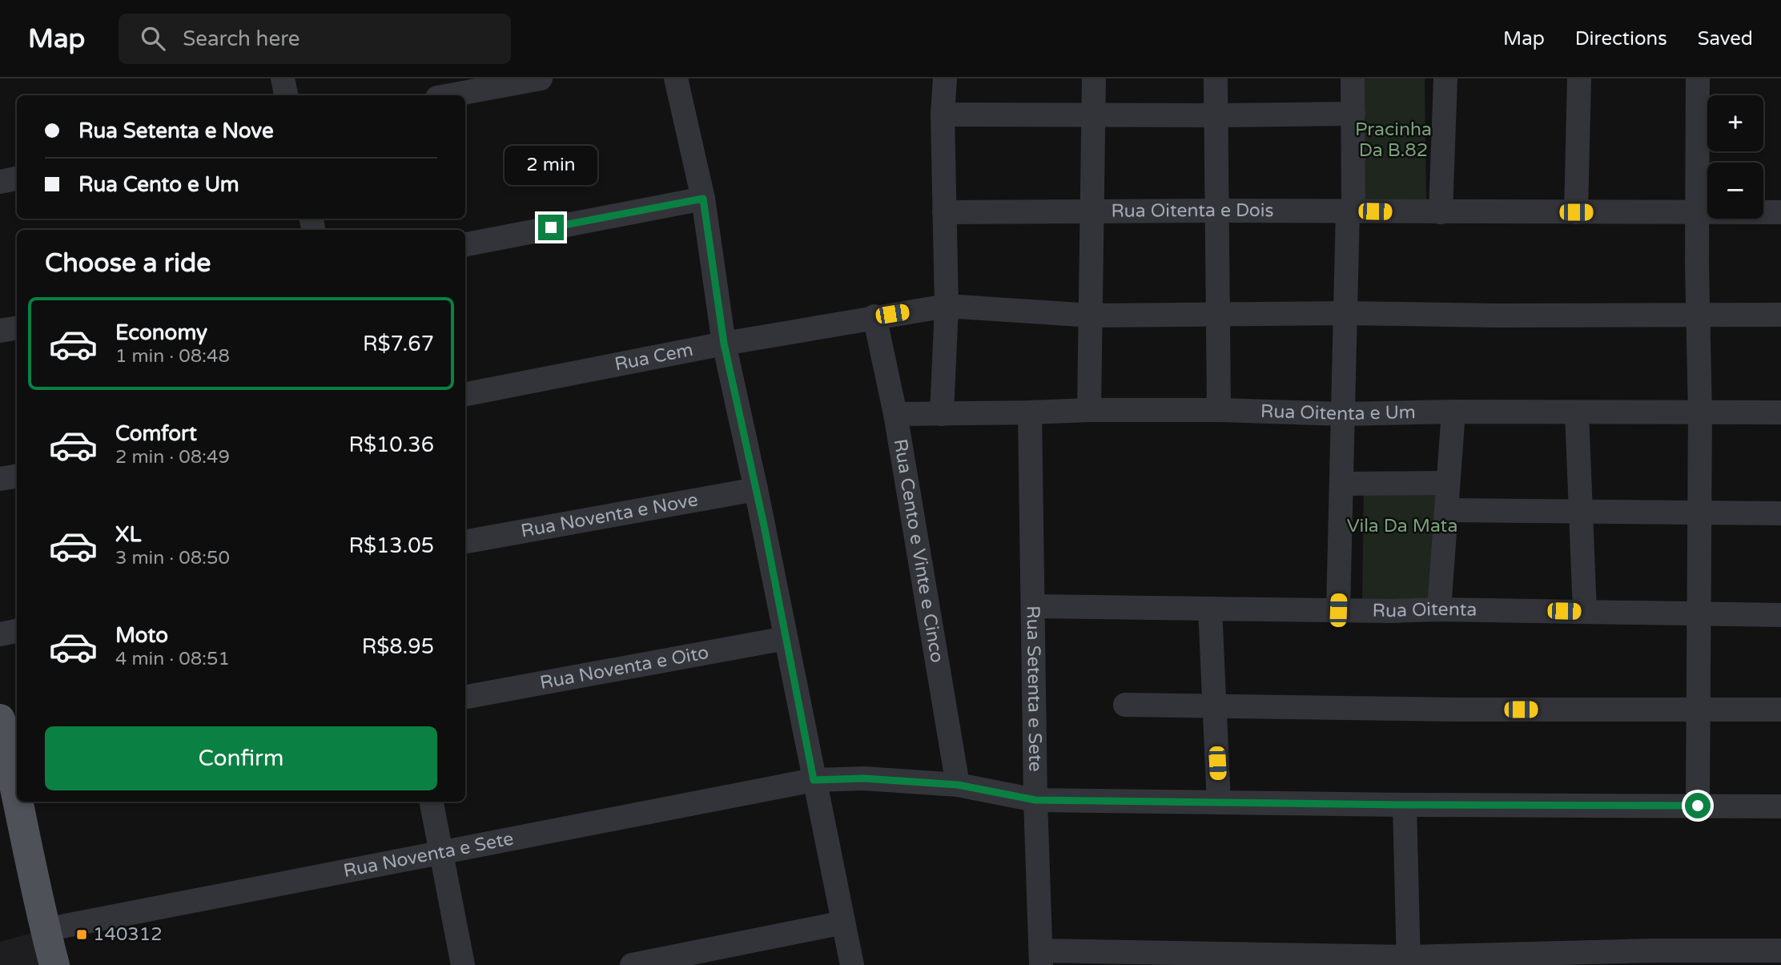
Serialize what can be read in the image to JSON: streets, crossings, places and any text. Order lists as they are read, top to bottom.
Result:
{
  "streets": {
    "street": [
      "Rua Oitenta e Dois",
      "Rua Cem",
      "Rua Oitenta e Um",
      "Rua Noventa e Nove",
      "Rua Cento e Vinte e Cinco",
      "Rua Oitenta",
      "Rua Noventa e Oito",
      "Rua Setenta e Sete",
      "Rua Noventa e Sete"
    ]
  },
  "crossings": [
    ["Rua Cem", "Rua Cento e Vinte e Cinco"],
    ["Rua Oitenta e Um", "Rua Cento e Vinte e Cinco"],
    ["Rua Oitenta e Um", "Rua Setenta e Sete"],
    ["Rua Cento e Vinte e Cinco", "Rua Noventa e Sete"],
    ["Rua Oitenta", "Rua Setenta e Sete"],
    ["Rua Setenta e Sete", "Rua Noventa e Sete"]
  ],
  "parks": ["Pracinha Da B.82", "Vila Da Mata"],
  "places": {
    "transit": ["140312"]
  },
  "page": {
    "header": "Map",
    "search": "Search here",
    "nav": ["Map", "Directions", "Saved"],
    "map_buttons": ["+", "−"],
    "banner": ["Rua Setenta e Nove", "Rua Cento e Um"],
    "bubble": "2 min",
    "heading": "Choose a ride",
    "list": [
      {
        "name": "Economy",
        "note": "1 min · 08:48",
        "value": "R$7.67"
      },
      {
        "name": "Comfort",
        "note": "2 min · 08:49",
        "value": "R$10.36"
      },
      {
        "name": "XL",
        "note": "3 min · 08:50",
        "value": "R$13.05"
      },
      {
        "name": "Moto",
        "note": "4 min · 08:51",
        "value": "R$8.95"
      }
    ],
    "buttons": "Confirm"
  }
}
